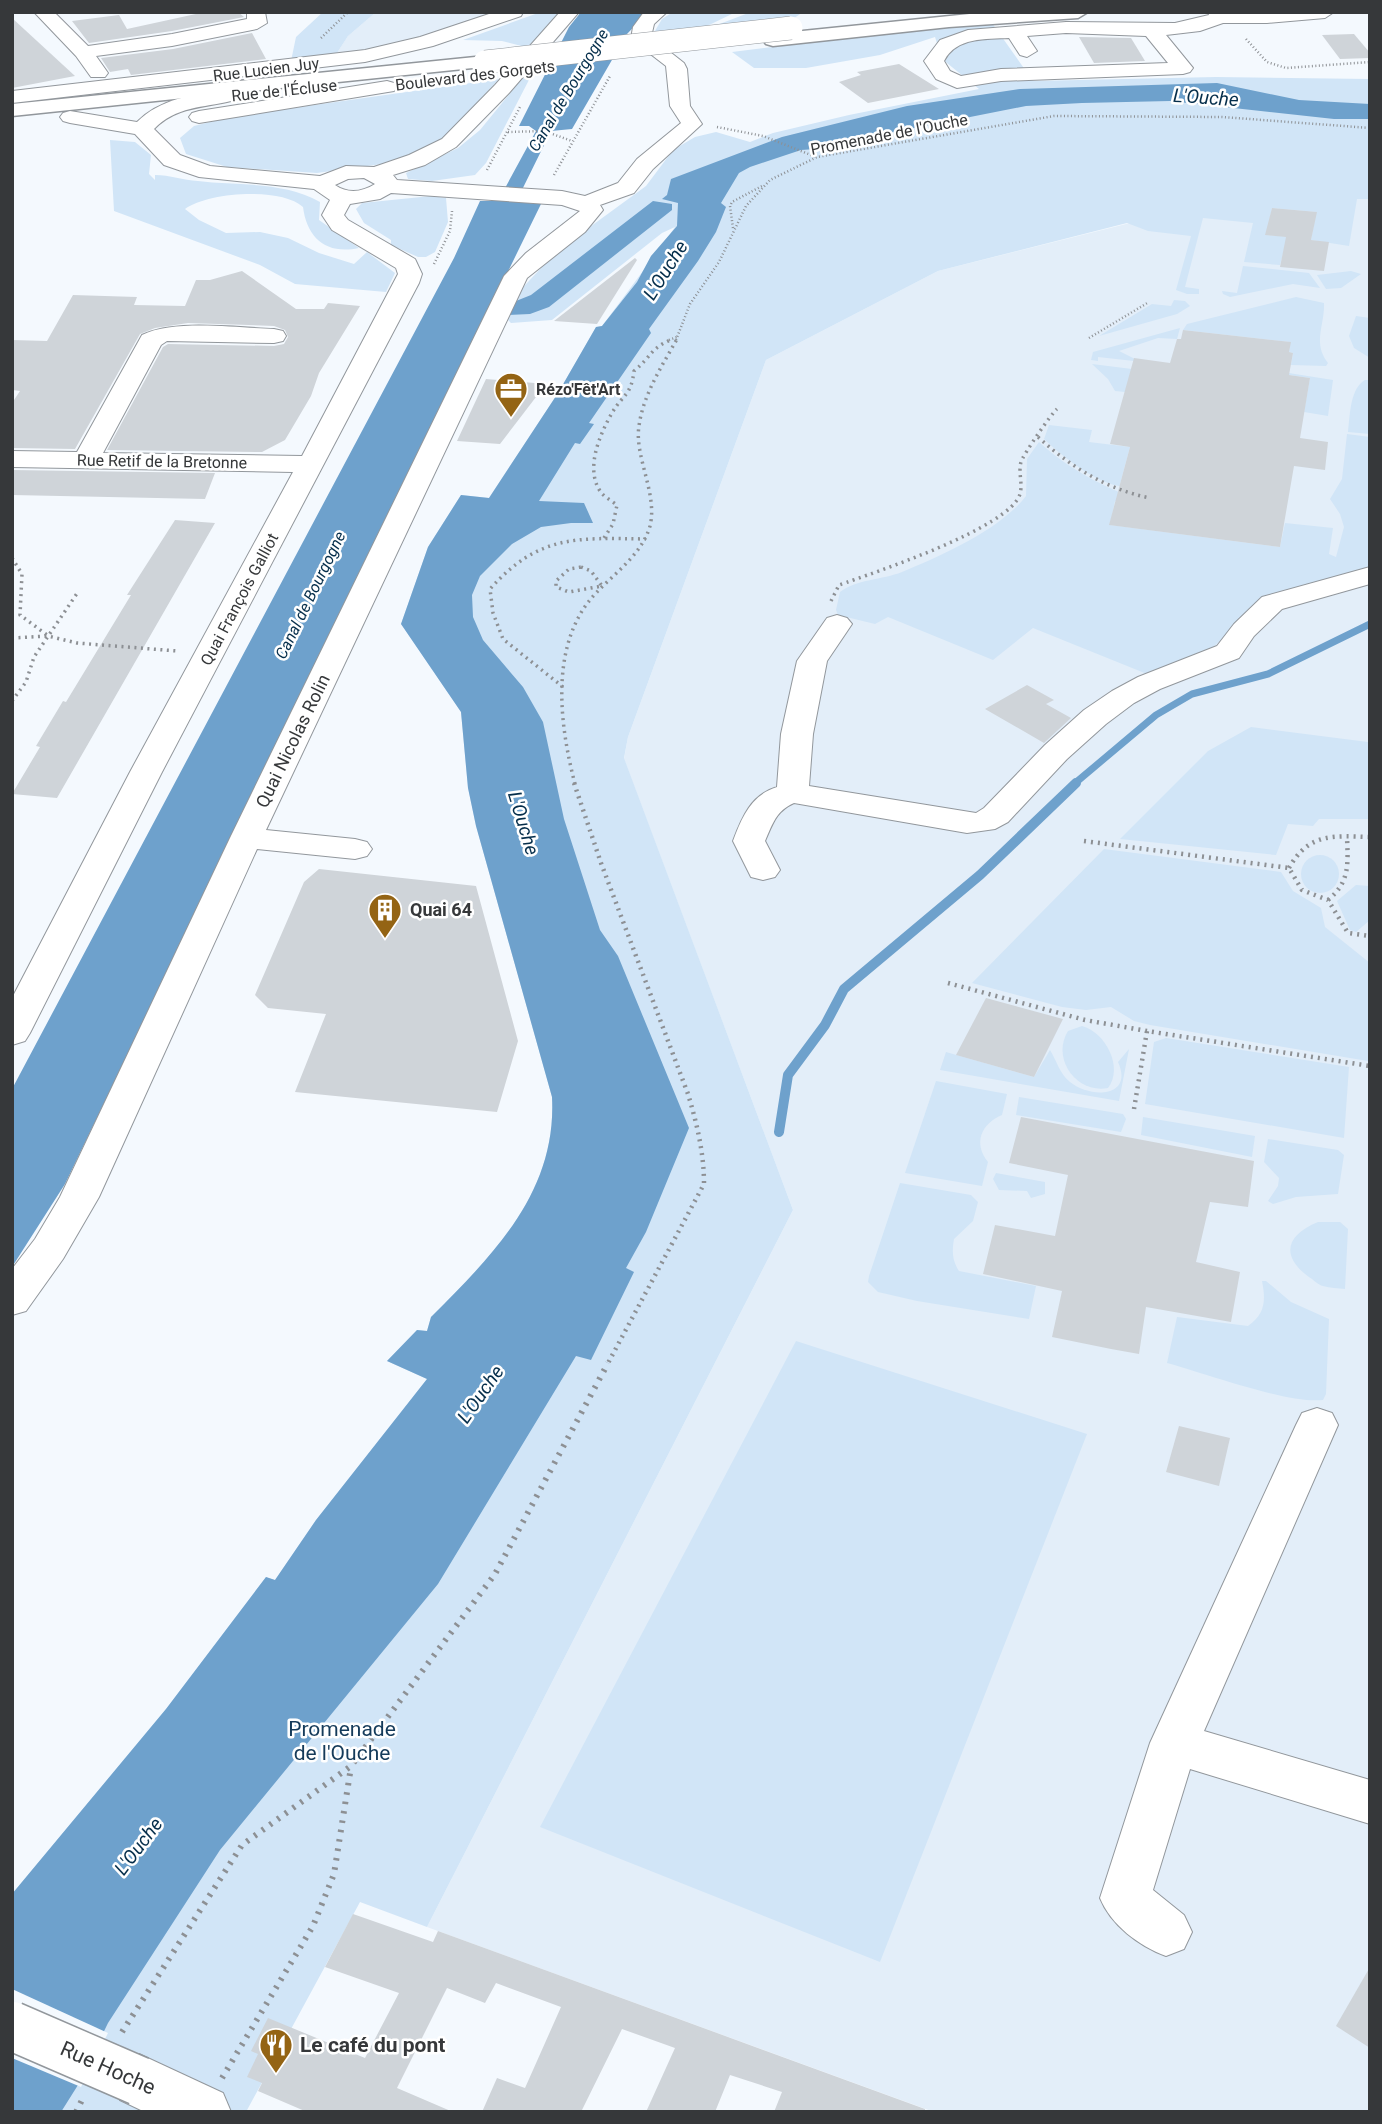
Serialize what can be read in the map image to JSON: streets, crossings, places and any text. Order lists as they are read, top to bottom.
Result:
{
  "streets": {
    "main road": ["Boulevard des Gorgets"],
    "street": [
      "Rue Lucien Juy",
      "Rue de l'Écluse",
      "Rue Retif de la Bretonne",
      "Quai François Galliot",
      "Quai Nicolas Rolin",
      "Rue Hoche"
    ],
    "path": ["Promenade de l'Ouche"]
  },
  "crossings": [
    ["Rue Lucien Juy", "Boulevard des Gorgets"],
    ["Boulevard des Gorgets", "Rue de l'Écluse"],
    ["Rue Retif de la Bretonne", "Quai François Galliot"]
  ],
  "water": ["Canal de Bourgogne", "L'Ouche"],
  "parks": ["Promenade de l'Ouche"],
  "places": {
    "office": ["Rézo'Fêt'Art"],
    "building": ["Quai 64"],
    "restaurant": ["Le café du pont"]
  }
}
